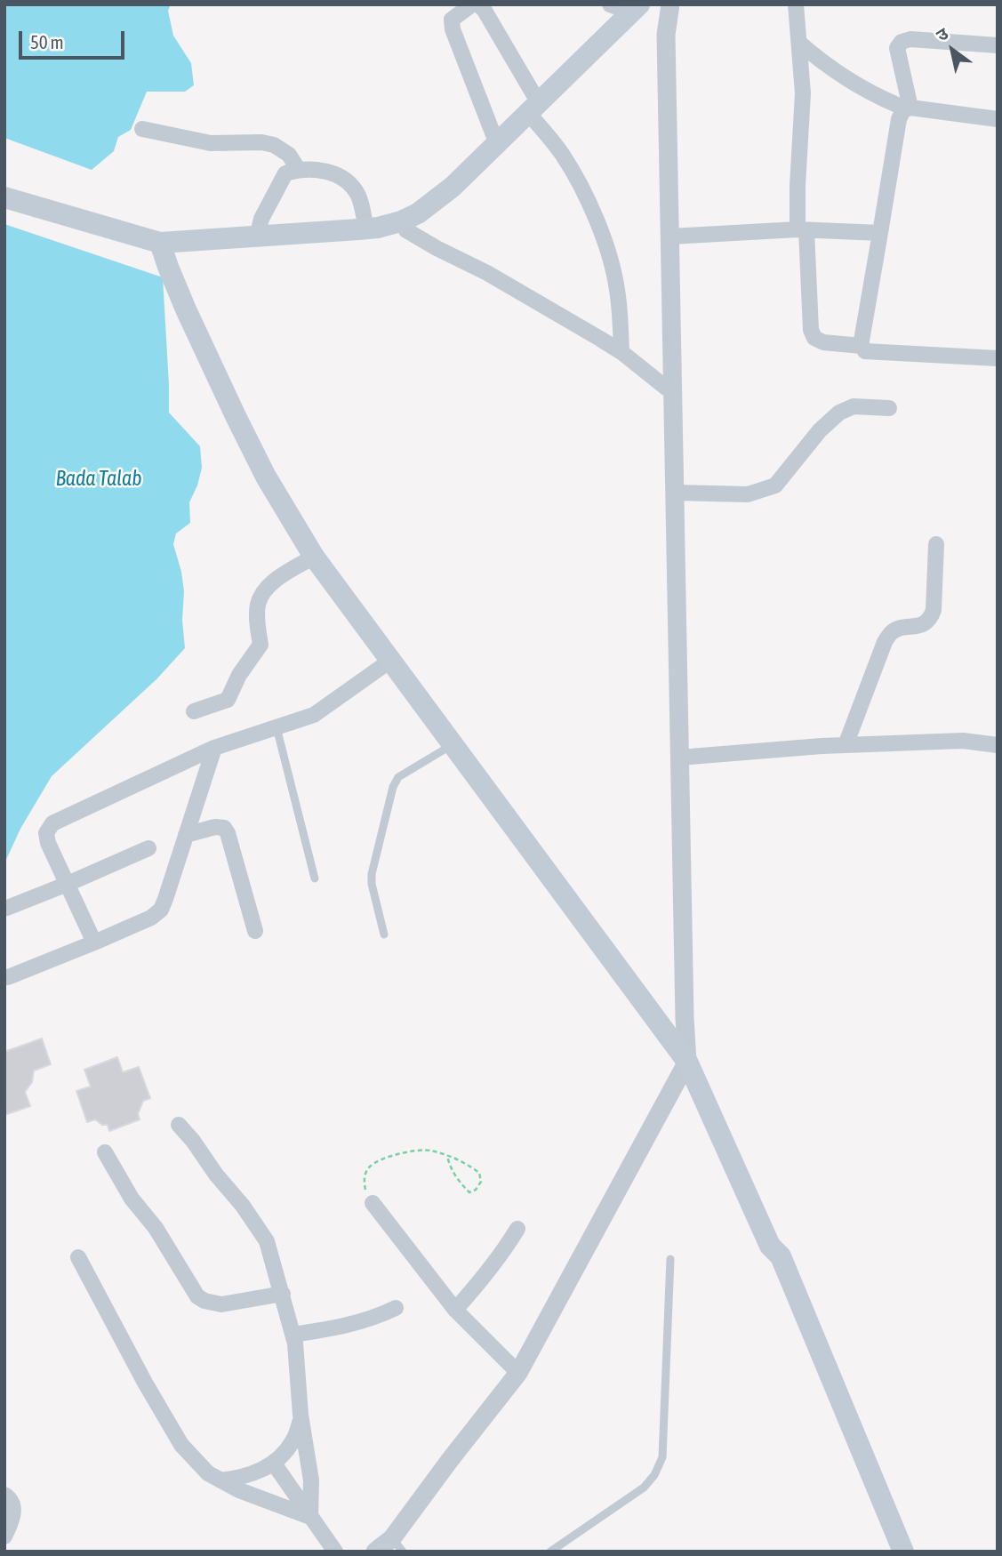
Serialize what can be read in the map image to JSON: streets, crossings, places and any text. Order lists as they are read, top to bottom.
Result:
{
  "water": ["Bada Talab"],
  "scale_bar": "50 m",
  "north": "top left"
}
